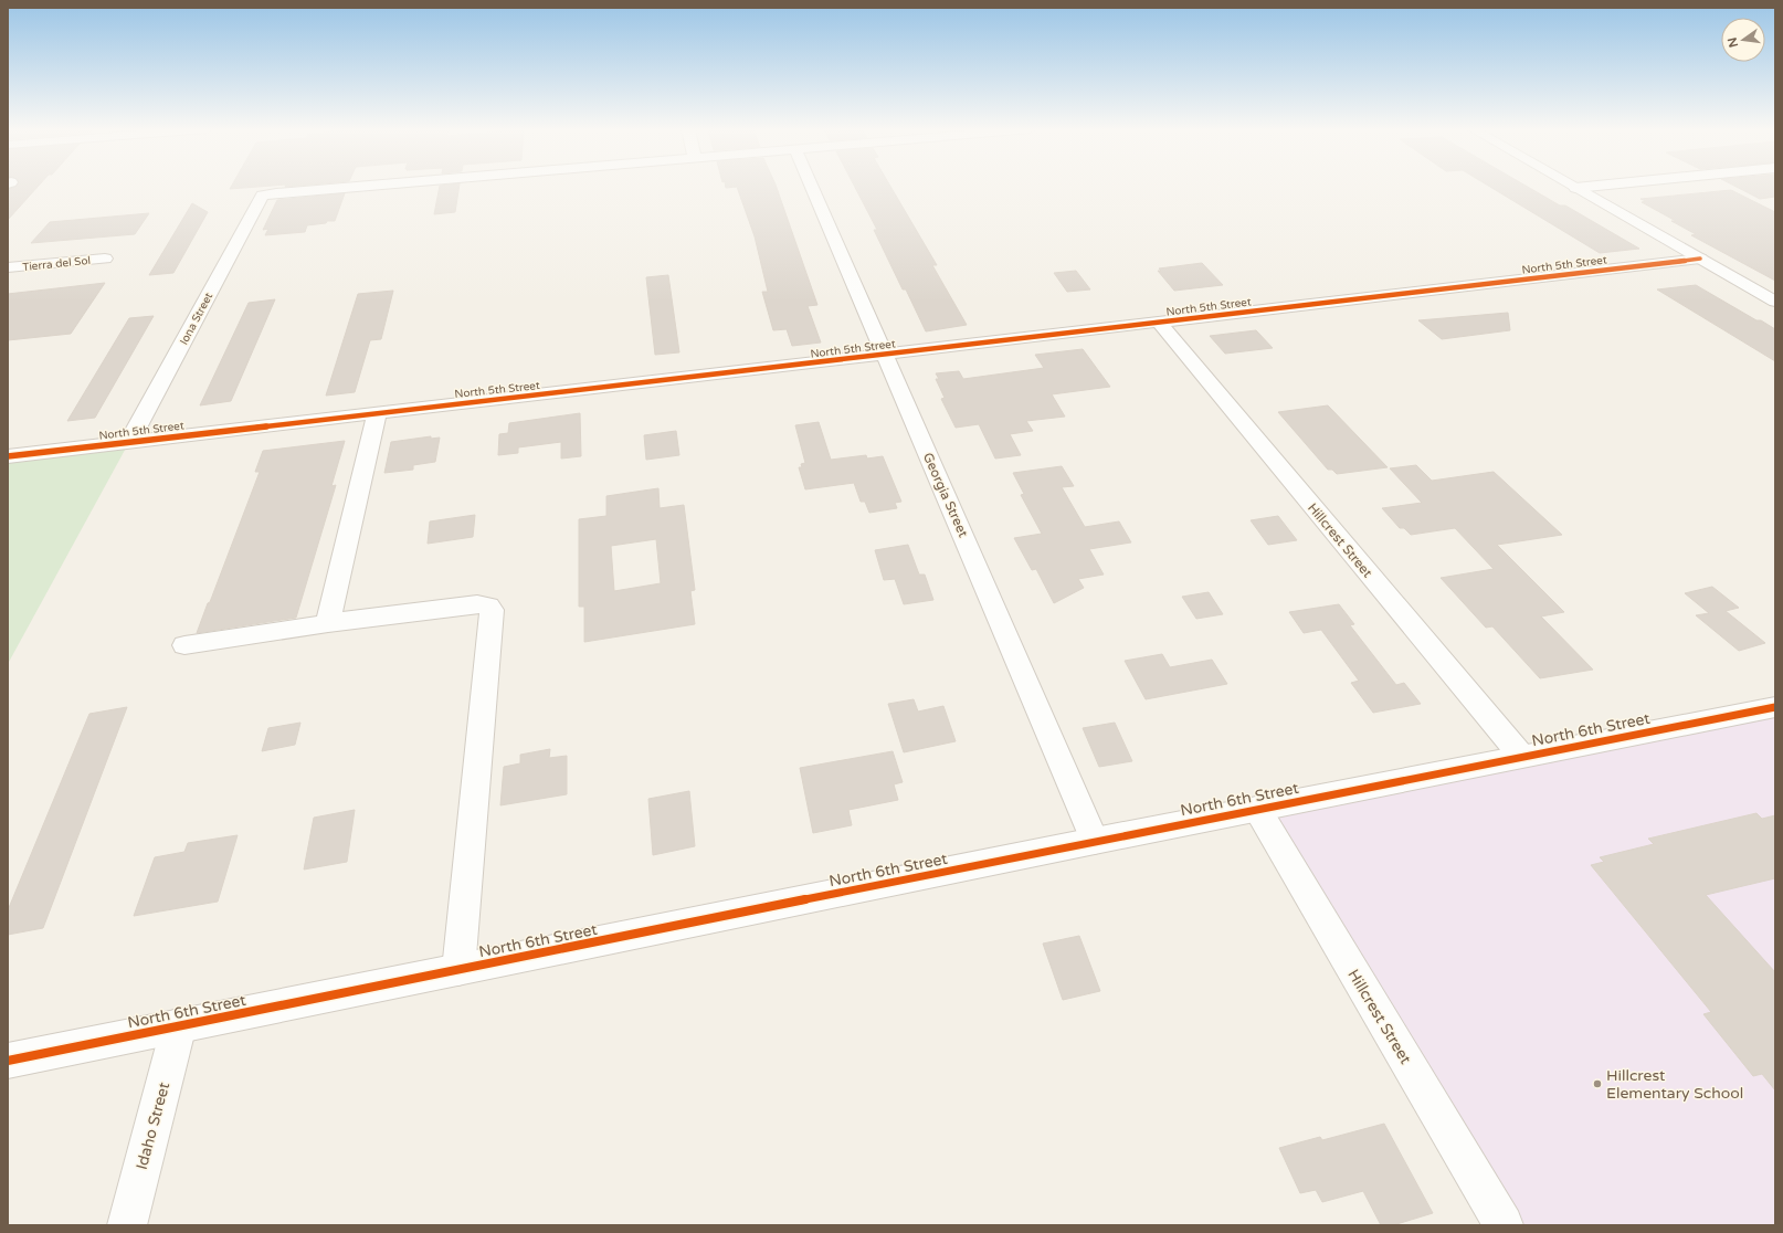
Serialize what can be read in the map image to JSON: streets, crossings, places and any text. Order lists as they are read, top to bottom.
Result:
{
  "streets": {
    "street": [
      "Tierra del Sol",
      "North 5th Street",
      "Iona Street",
      "Georgia Street",
      "Hillcrest Street",
      "North 6th Street",
      "Idaho Street"
    ]
  },
  "crossings": [
    ["North 5th Street", "Iona Street"],
    ["North 5th Street", "Georgia Street"],
    ["North 5th Street", "Hillcrest Street"],
    ["Georgia Street", "North 6th Street"],
    ["Hillcrest Street", "North 6th Street"],
    ["North 6th Street", "Idaho Street"]
  ],
  "places": ["Hillcrest Elementary School"],
  "north": "left"
}
